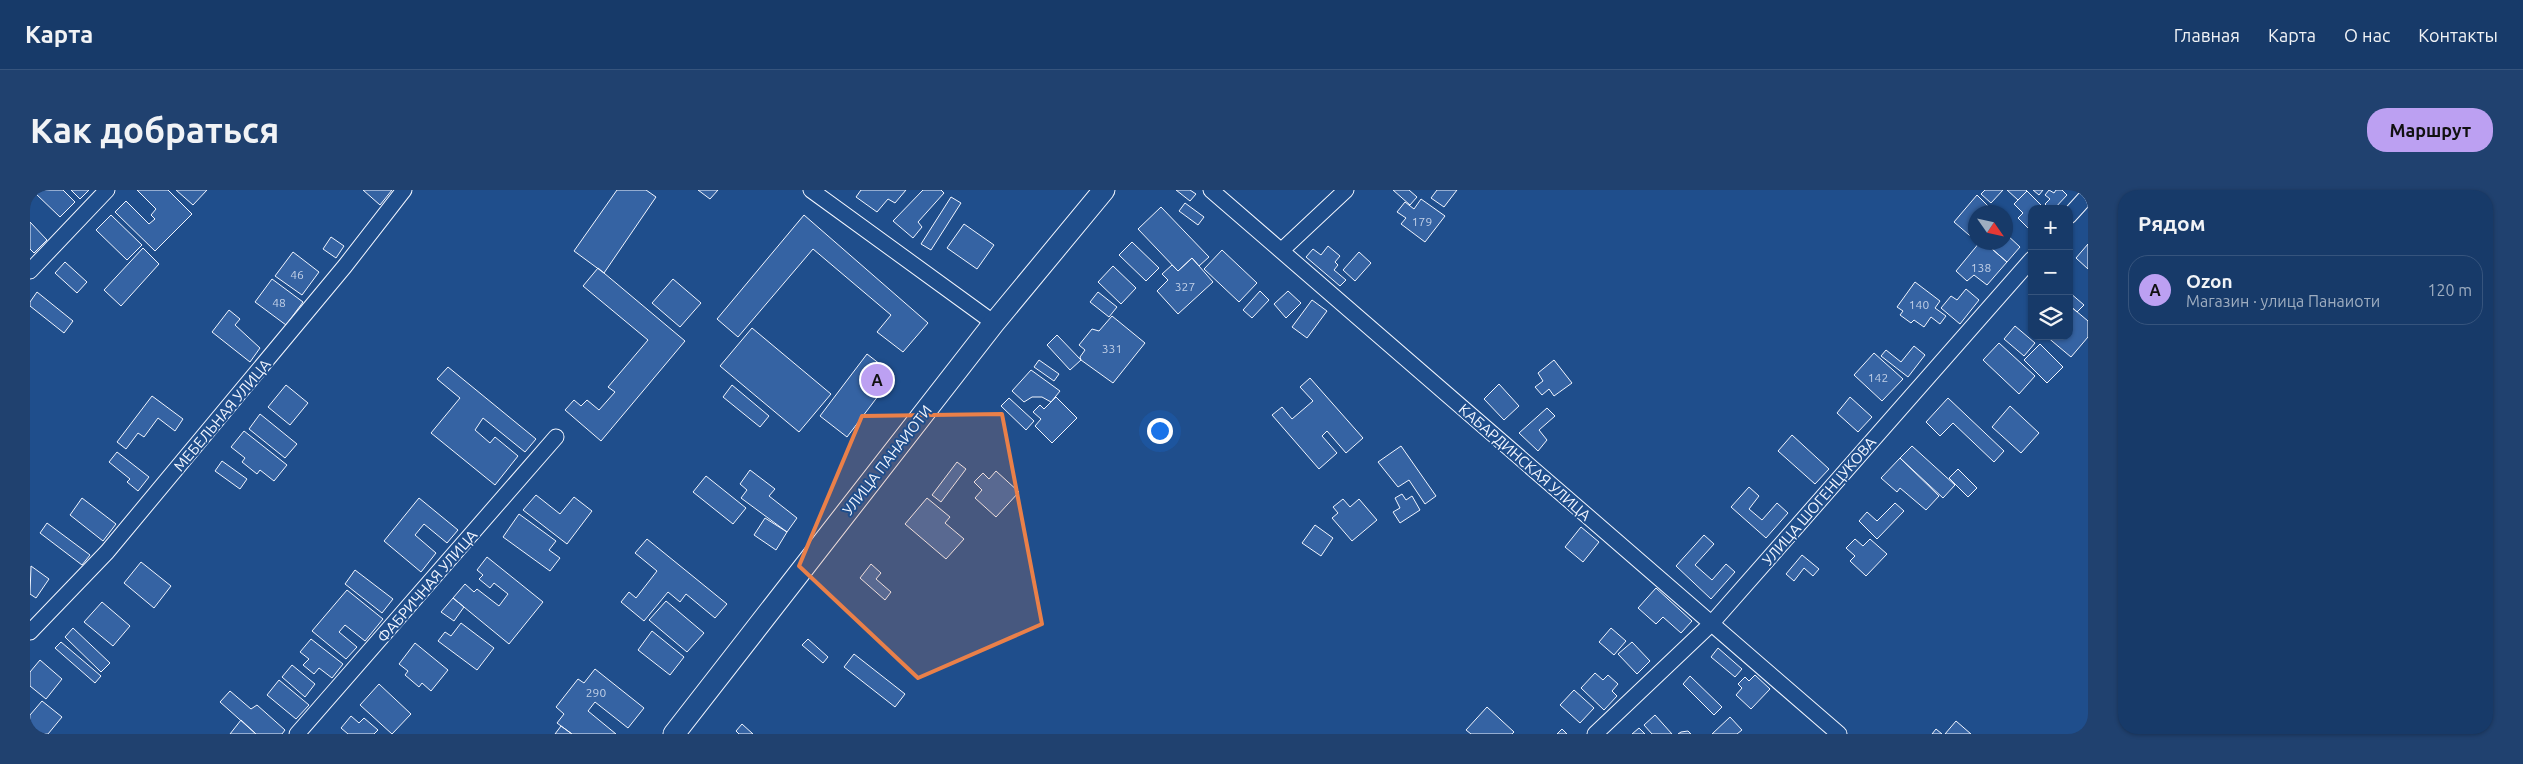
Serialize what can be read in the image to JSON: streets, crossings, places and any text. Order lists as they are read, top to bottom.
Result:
{
  "streets": {
    "street": [
      "МЕБЕЛЬНАЯ УЛИЦА",
      "УЛИЦА ПАНАИОТИ",
      "КАБАРДИНСКАЯ УЛИЦА",
      "УЛИЦА ШОГЕНЦУКОВА",
      "ФАБРИЧНАЯ УЛИЦА"
    ]
  },
  "crossings": [
    ["КАБАРДИНСКАЯ УЛИЦА", "УЛИЦА ШОГЕНЦУКОВА"]
  ],
  "house_numbers": [
    "179",
    "138",
    "46",
    "327",
    "48",
    "140",
    "331",
    "142",
    "290"
  ],
  "north": "bottom right",
  "page": {
    "header": "Карта",
    "nav": [
      "Главная",
      "Карта",
      "О нас",
      "Контакты"
    ],
    "buttons": "Маршрут",
    "title": "Как добраться",
    "heading": "Рядом",
    "map_buttons": ["+", "−"],
    "list": [
      {
        "mark": "A",
        "name": "Ozon",
        "note": "Магазин · улица Панаиоти",
        "value": "120 m"
      }
    ],
    "pins": "A"
  }
}
